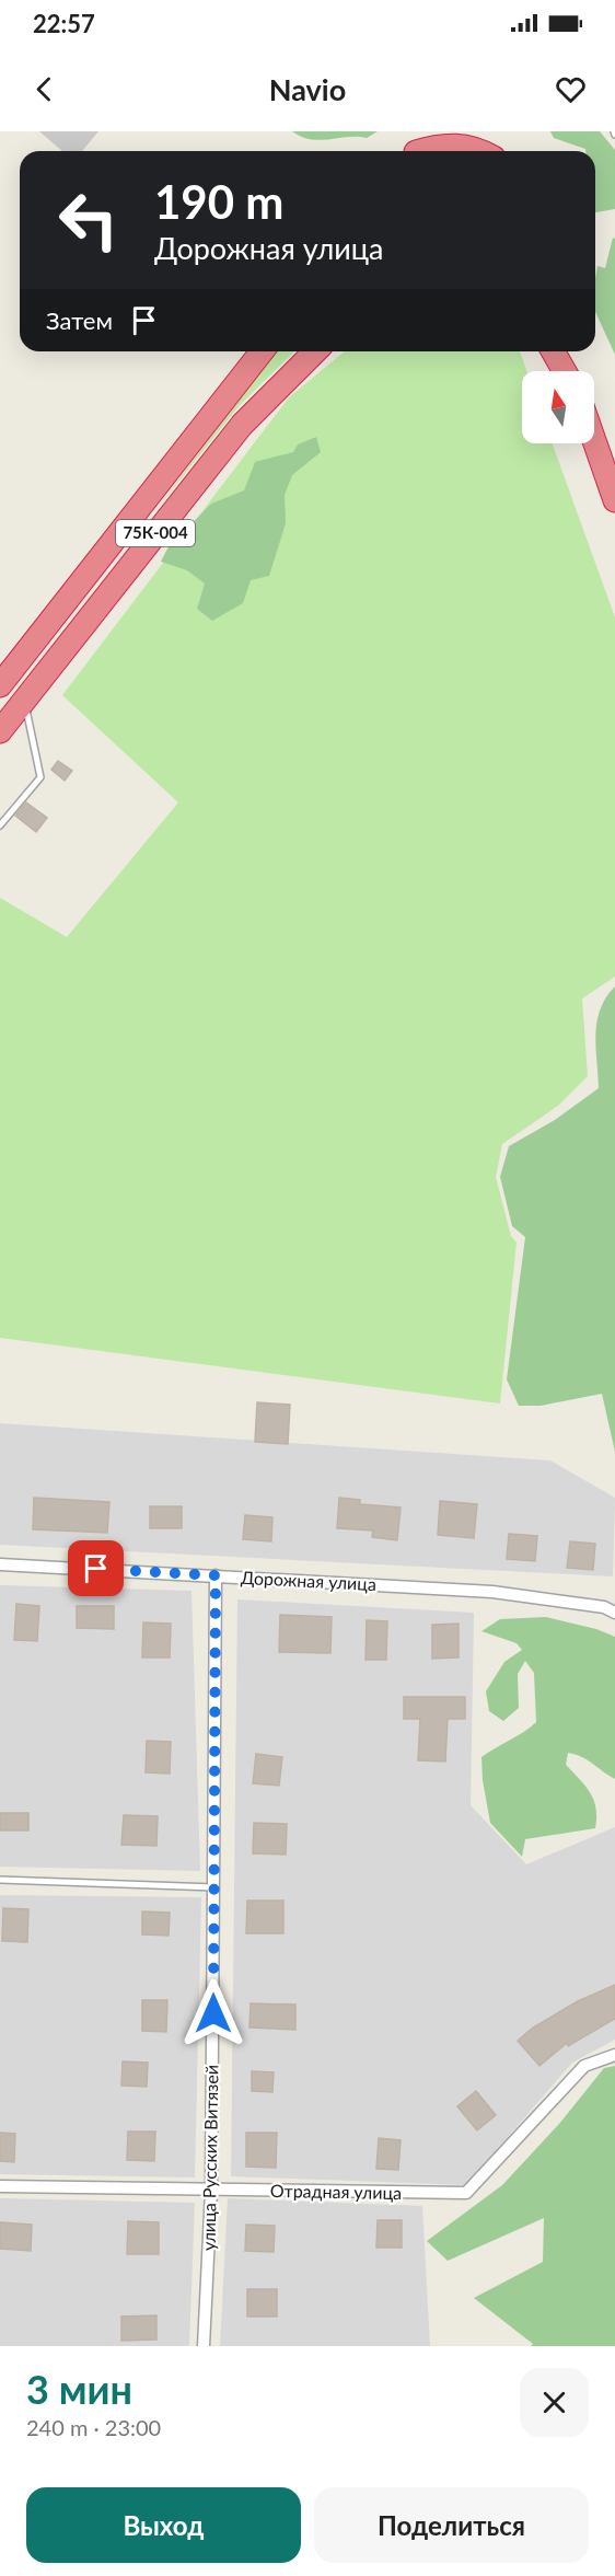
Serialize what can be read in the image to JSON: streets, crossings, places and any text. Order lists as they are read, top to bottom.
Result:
{
  "streets": {
    "highway": ["75К-004"],
    "street": ["Дорожная улица", "улица Русских Витязей", "Отрадная улица"]
  },
  "crossings": [
    ["Дорожная улица", "улица Русских Витязей"],
    ["улица Русских Витязей", "Отрадная улица"]
  ],
  "north": "top",
  "page": {
    "status": "22:57",
    "header": "Navio",
    "turn": ["190 m", "Дорожная улица"],
    "then": "Затем",
    "heading": ["3 мин", "240 m · 23:00"],
    "buttons": ["Выход", "Поделиться"]
  }
}
